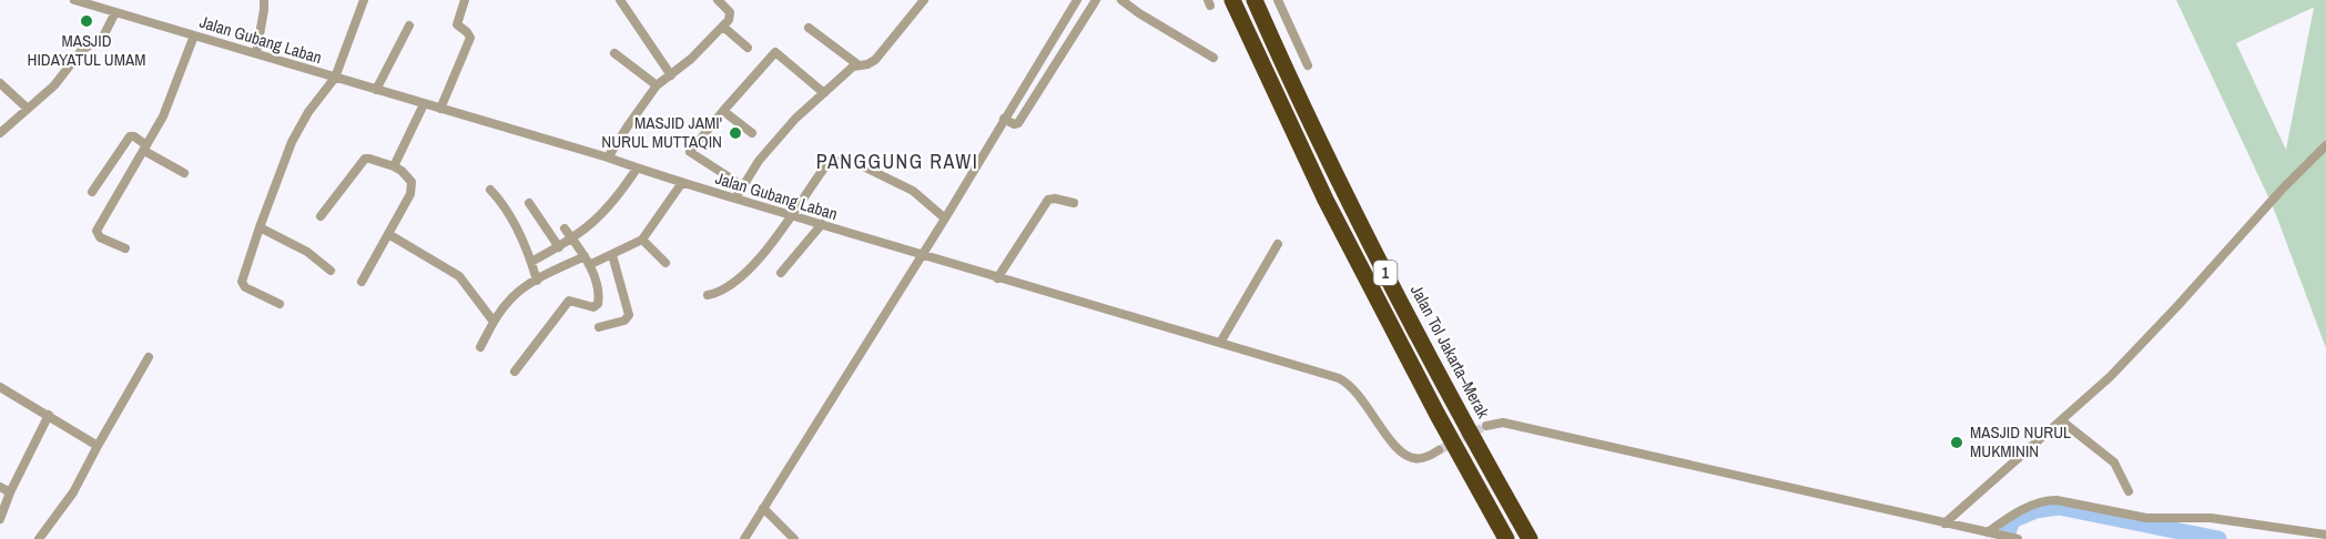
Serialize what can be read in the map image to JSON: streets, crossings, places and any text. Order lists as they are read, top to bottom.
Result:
{
  "streets": {
    "highway": ["1", "Jalan Tol Jakarta–Merak"],
    "street": ["Jalan Gubang Laban"]
  },
  "districts": ["PANGGUNG RAWI"],
  "places": ["MASJID HIDAYATUL UMAM", "MASJID JAMI' NURUL MUTTAQIN", "MASJID NURUL MUKMININ"]
}
